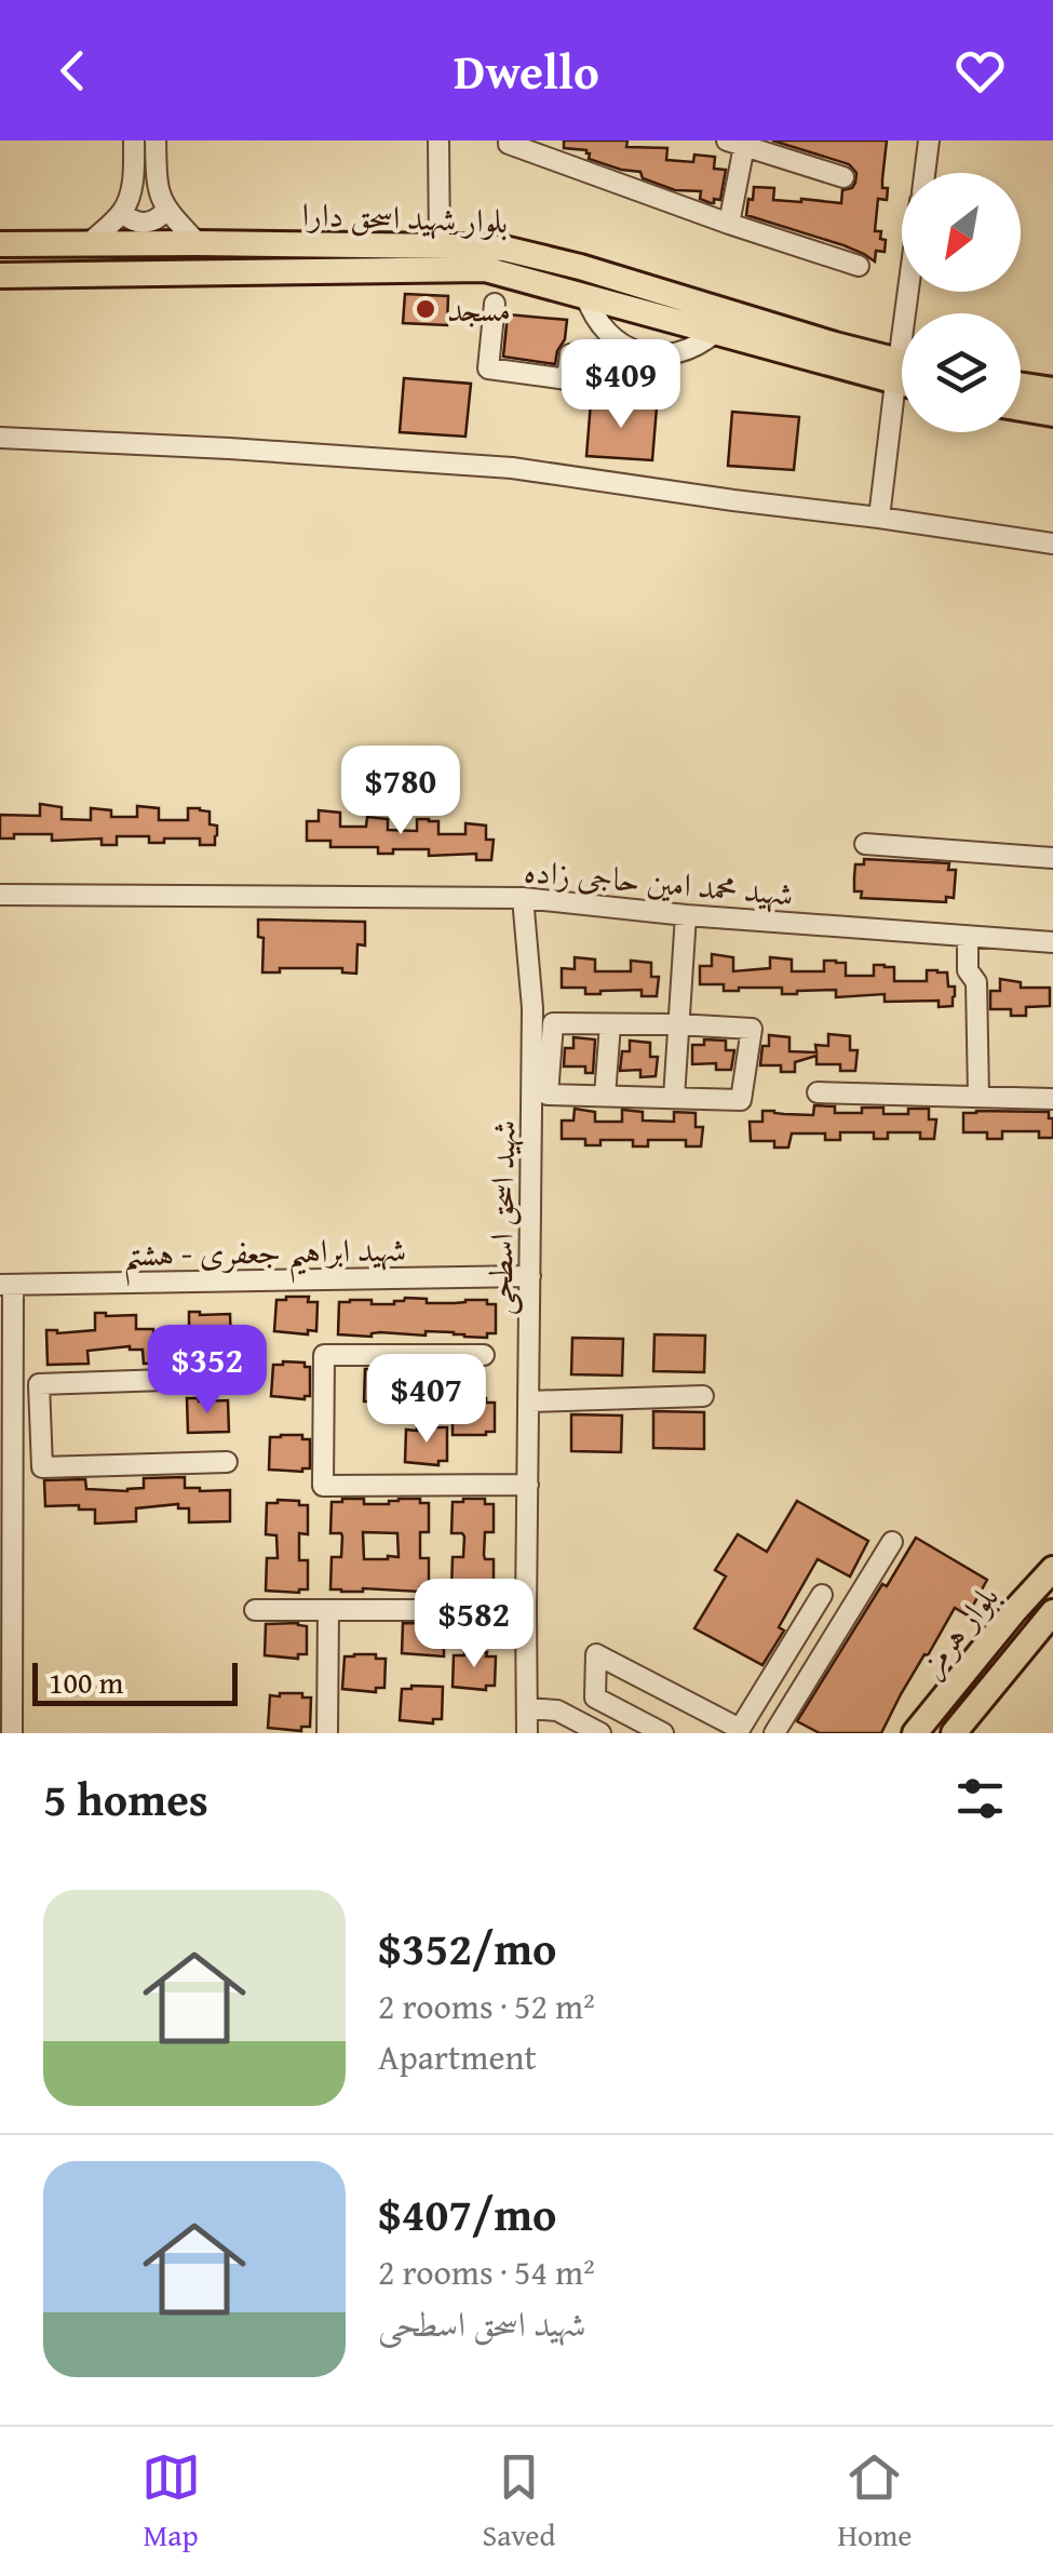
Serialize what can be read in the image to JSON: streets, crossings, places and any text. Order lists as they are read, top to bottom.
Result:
{
  "streets": {
    "main road": ["بلوار شهید اسحق دارا", "بلوار هرمز"],
    "street": ["شهید محمد امین حاجی زاده", "شهید اسحق اسطحی", "شهید ابراهیم جعفری - هشتم"]
  },
  "crossings": [
    ["شهید محمد امین حاجی زاده", "شهید اسحق اسطحی"],
    ["شهید اسحق اسطحی", "شهید ابراهیم جعفری - هشتم"]
  ],
  "places": ["مسجد"],
  "scale_bar": "100 m",
  "north": "bottom left",
  "page": {
    "header": "Dwello",
    "price": [
      "$409",
      "$780",
      "$352",
      "$407",
      "$582"
    ],
    "scale": "100 m",
    "heading": "5 homes",
    "list": [
      {
        "name": "$352/mo",
        "note": "2 rooms · 52 m² · Apartment"
      },
      {
        "name": "$407/mo",
        "note": "2 rooms · 54 m² · شهید اسحق اسطحی"
      }
    ],
    "tabs": ["Map", "Saved", "Home"]
  }
}
